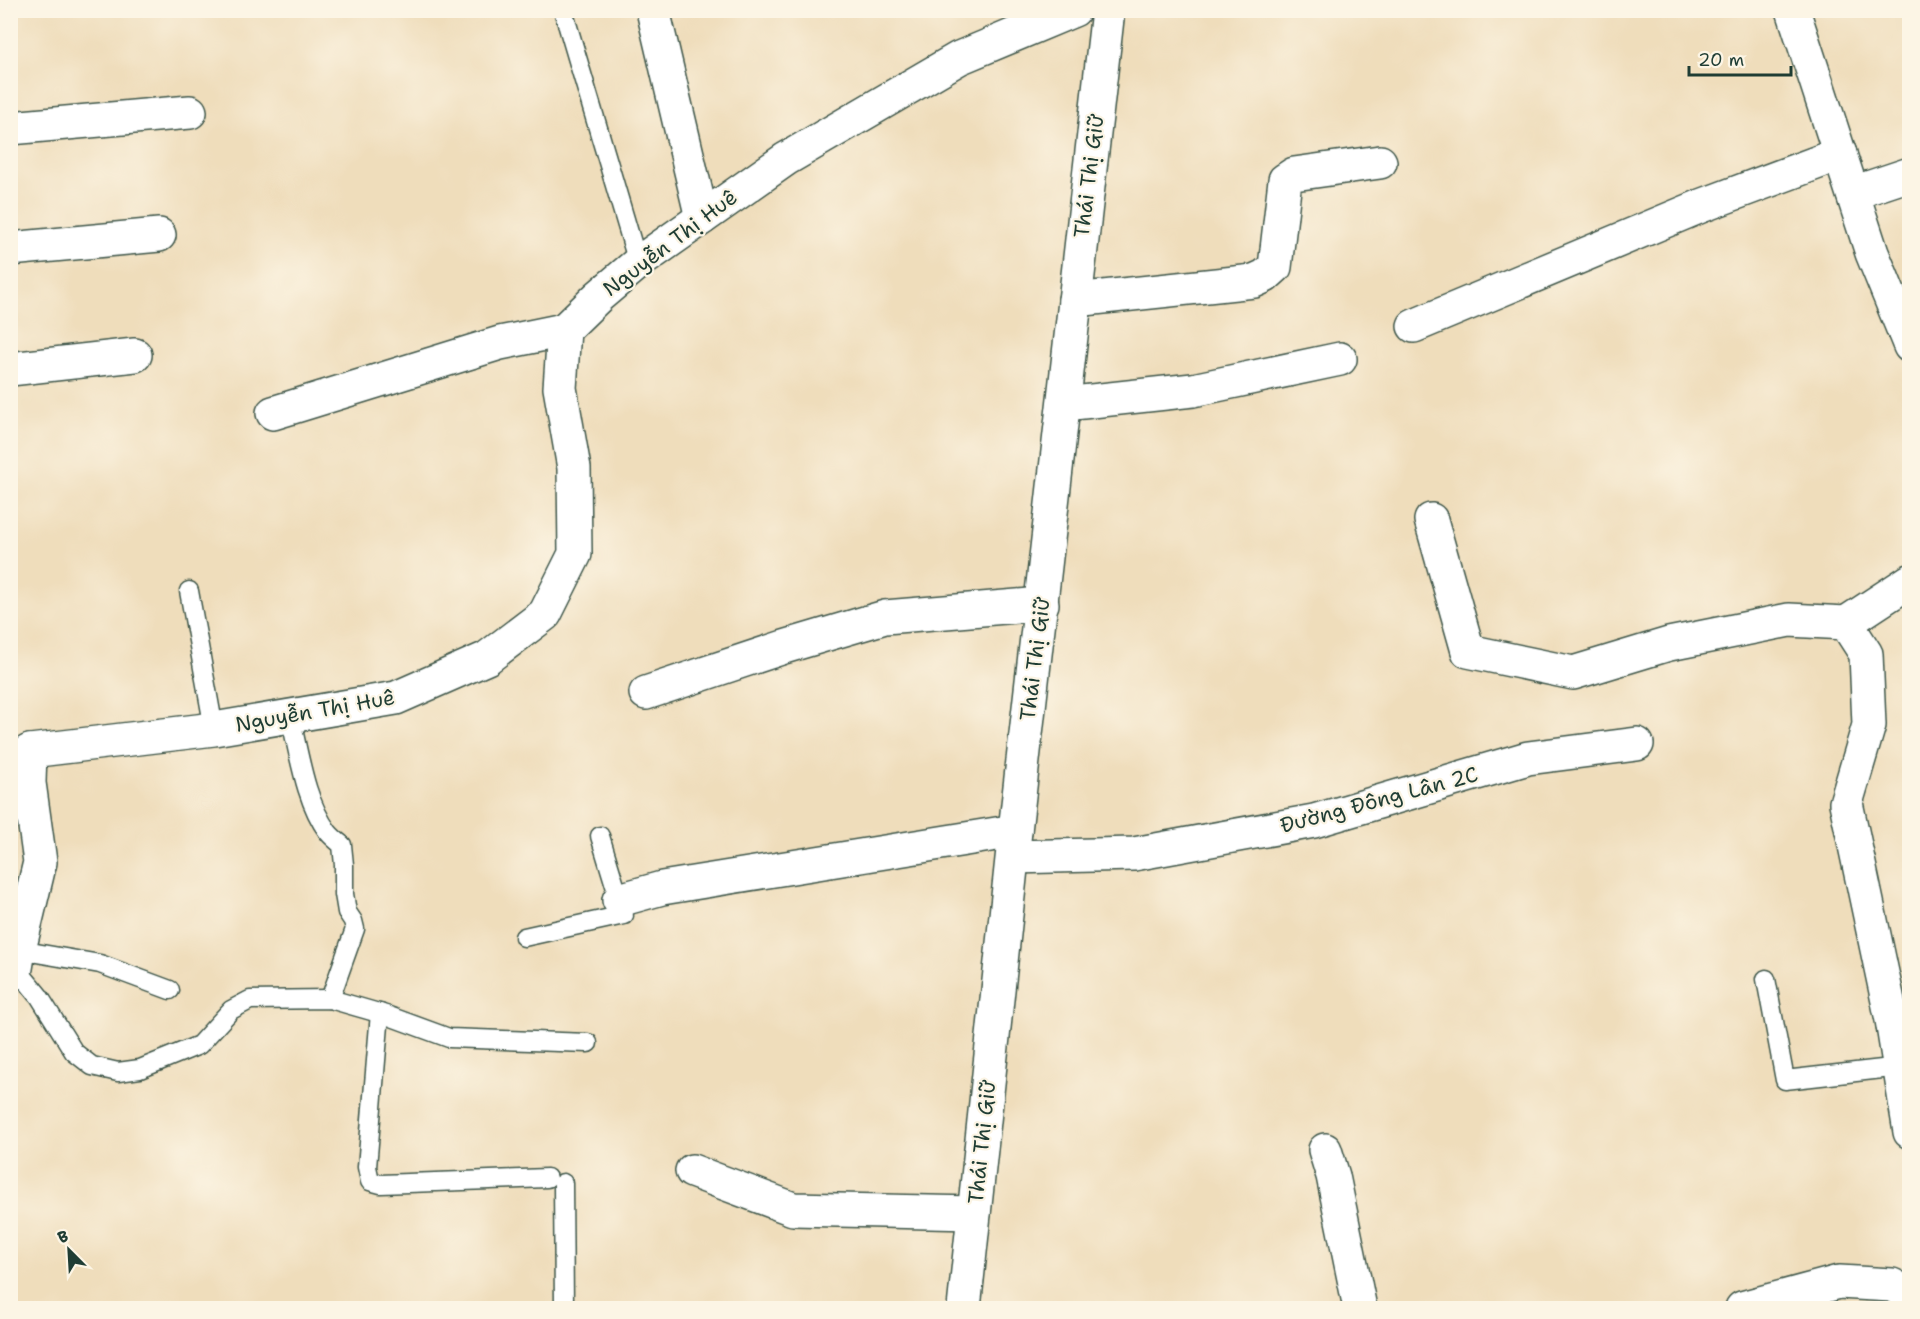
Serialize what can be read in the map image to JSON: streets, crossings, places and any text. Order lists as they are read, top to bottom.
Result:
{
  "streets": {
    "street": ["Thái Thị Giữ", "Nguyễn Thị Huê", "Đường Đông Lân 2C"]
  },
  "crossings": [
    ["Thái Thị Giữ", "Đường Đông Lân 2C"]
  ],
  "scale_bar": "20 m",
  "north": "top left"
}
